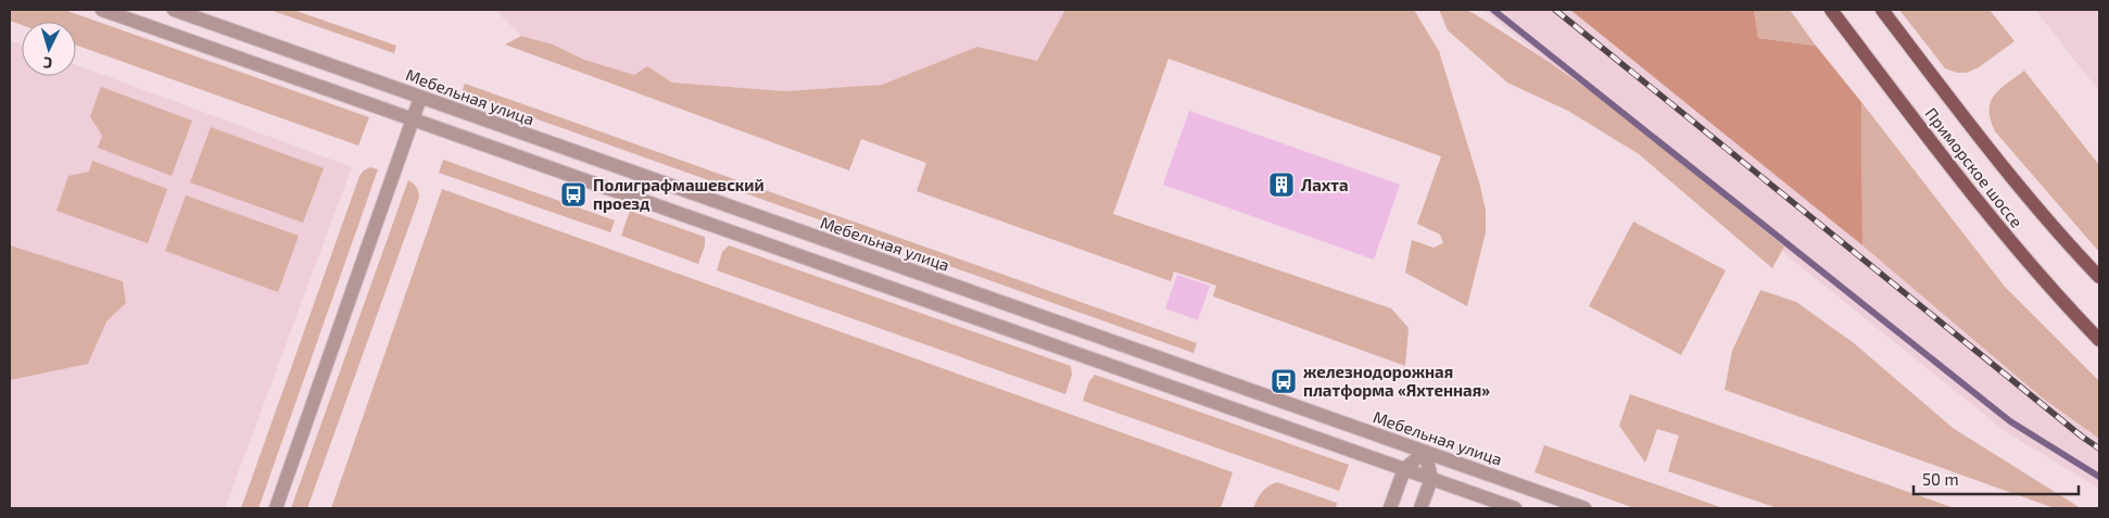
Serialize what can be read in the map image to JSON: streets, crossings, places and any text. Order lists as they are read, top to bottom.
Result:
{
  "streets": {
    "main road": ["Приморское шоссе"],
    "street": ["Мебельная улица"]
  },
  "places": {
    "building": ["Лахта"],
    "bus stop": ["Полиграфмашевский проезд", "железнодорожная платформа «Яхтенная»"]
  },
  "scale_bar": "50 m",
  "north": "bottom"
}
